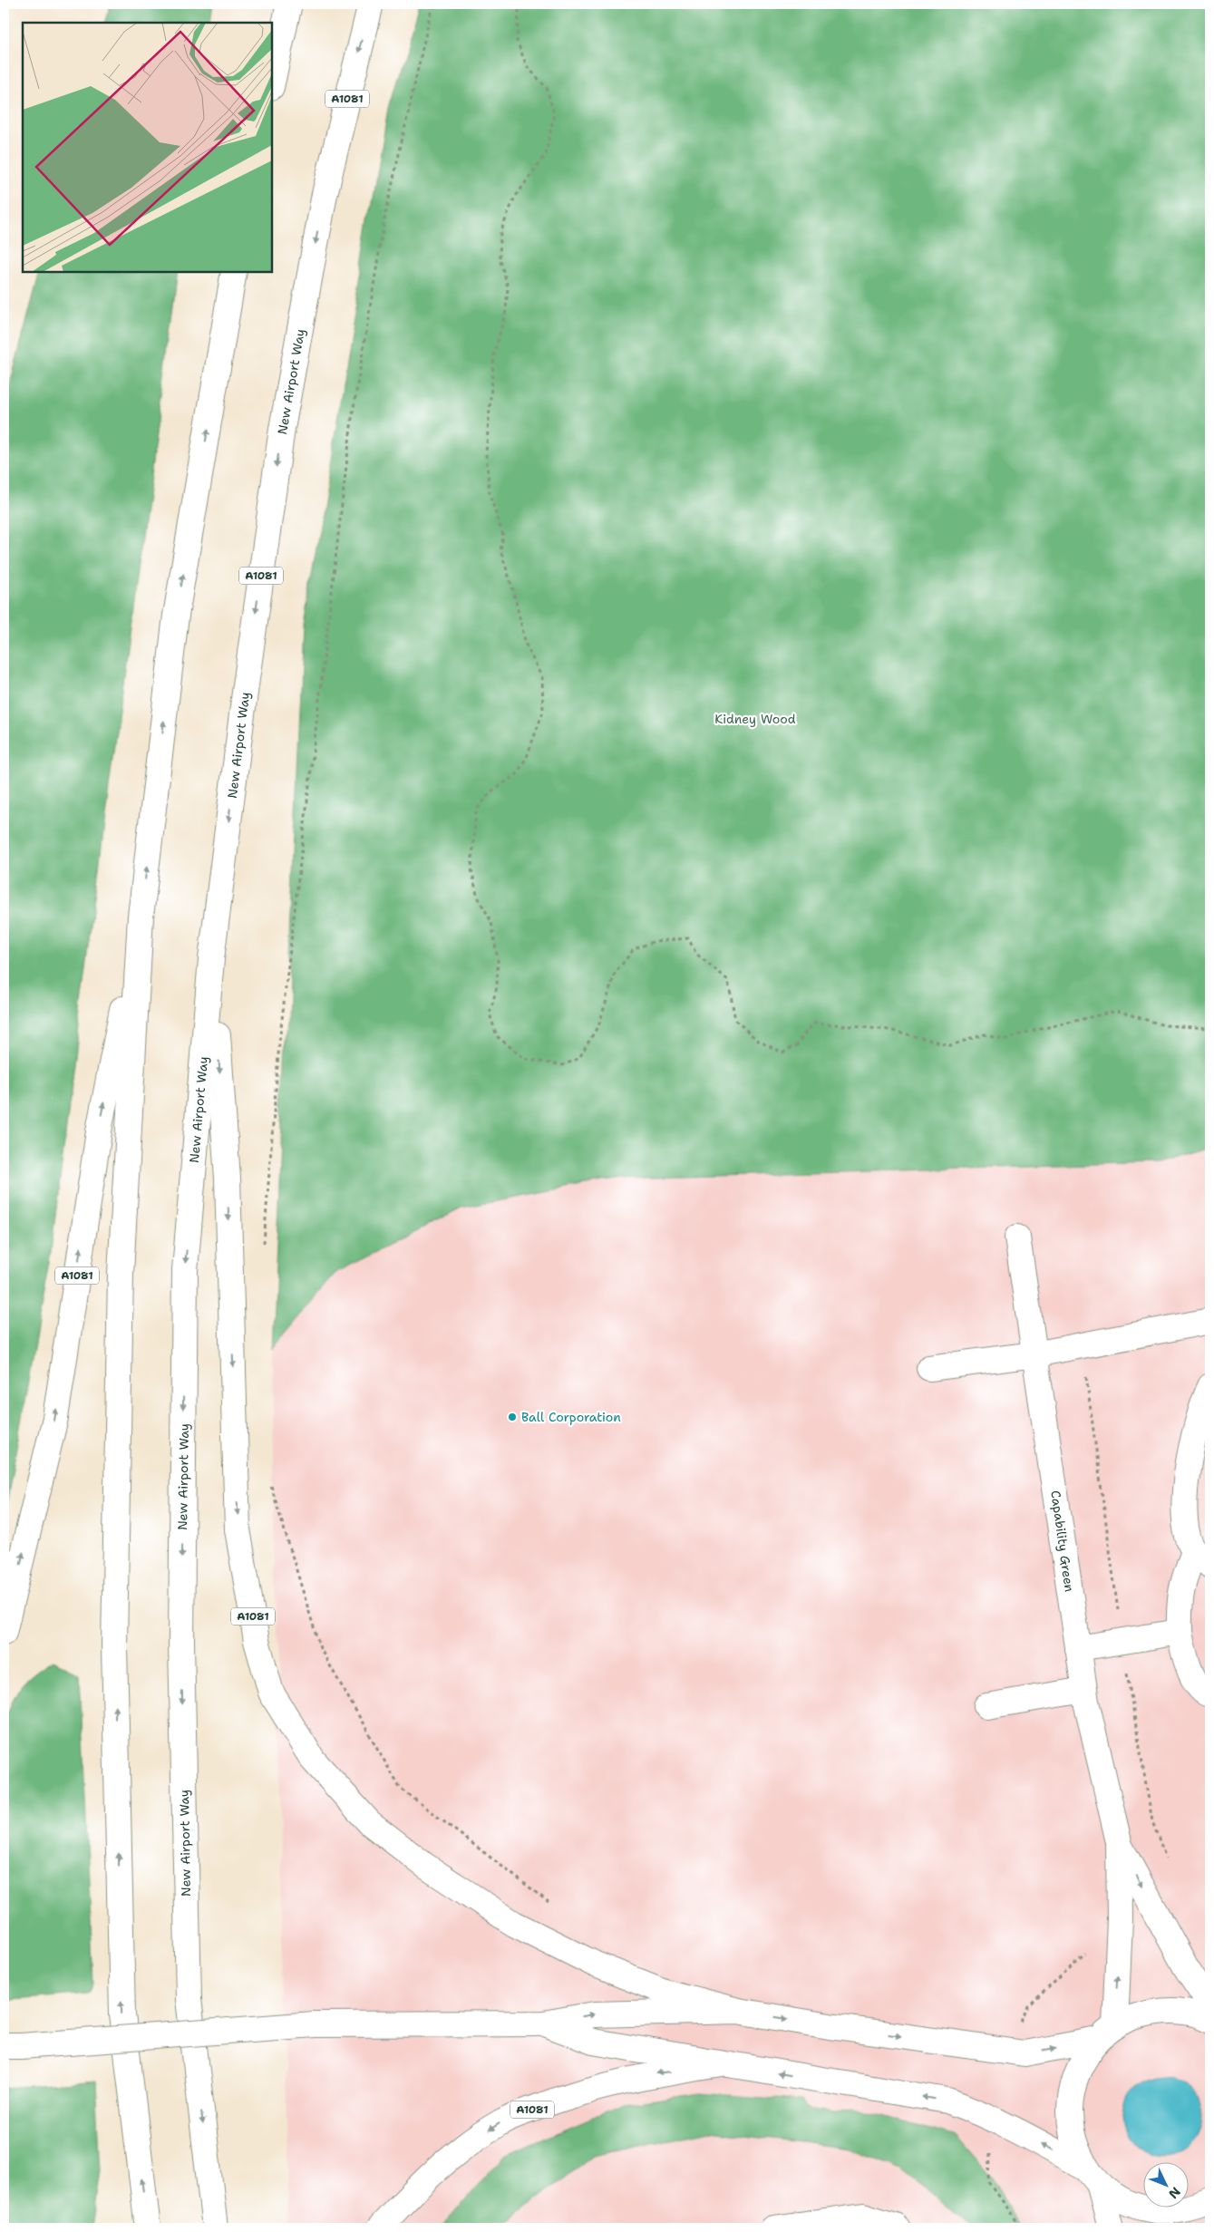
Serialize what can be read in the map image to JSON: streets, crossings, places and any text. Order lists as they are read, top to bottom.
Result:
{
  "streets": {
    "main road": ["A1081", "New Airport Way", "Capability Green"]
  },
  "crossings": [
    ["A1081", "New Airport Way"]
  ],
  "parks": ["Kidney Wood"],
  "places": ["Ball Corporation"],
  "north": "bottom right"
}
